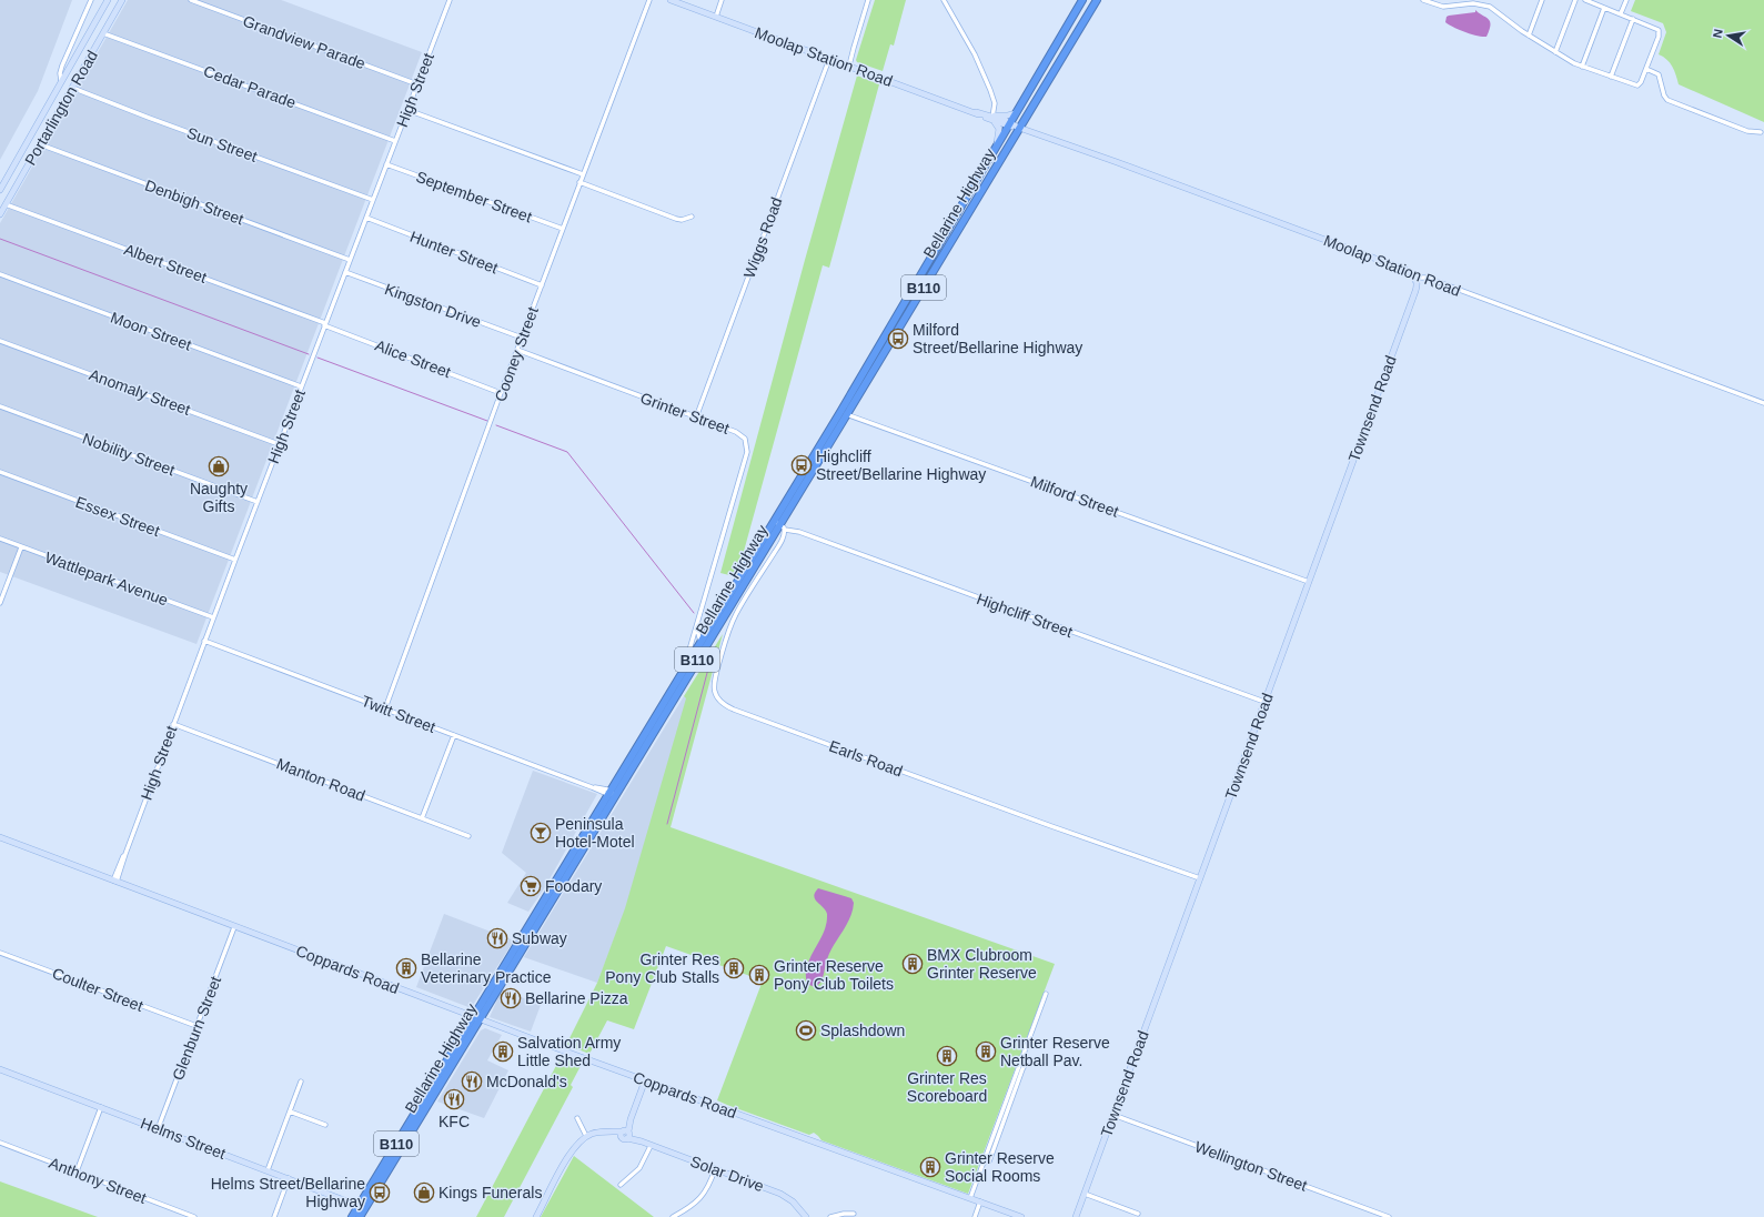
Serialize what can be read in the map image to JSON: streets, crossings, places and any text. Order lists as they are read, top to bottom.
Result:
{
  "streets": {
    "highway": ["Bellarine Highway", "B110"],
    "street": [
      "Grandview Parade",
      "Moolap Station Road",
      "Cedar Parade",
      "High Street",
      "Portarlington Road",
      "Sun Street",
      "September Street",
      "Denbigh Street",
      "Wiggs Road",
      "Hunter Street",
      "Albert Street",
      "Kingston Drive",
      "Moon Street",
      "Cooney Street",
      "Alice Street",
      "Anomaly Street",
      "Townsend Road",
      "Grinter Street",
      "Nobility Street",
      "Milford Street",
      "Essex Street",
      "Wattlepark Avenue",
      "Highcliff Street",
      "Twitt Street",
      "Earls Road",
      "Manton Road",
      "Coppards Road",
      "Coulter Street",
      "Glenburn Street",
      "Helms Street",
      "Wellington Street",
      "Solar Drive",
      "Anthony Street"
    ]
  },
  "crossings": [
    ["Grandview Parade", "High Street"],
    ["Moolap Station Road", "Bellarine Highway"],
    ["Moolap Station Road", "Wiggs Road"],
    ["Moolap Station Road", "Townsend Road"],
    ["Cedar Parade", "High Street"],
    ["Cedar Parade", "Portarlington Road"],
    ["High Street", "Sun Street"],
    ["High Street", "September Street"],
    ["High Street", "Denbigh Street"],
    ["High Street", "Hunter Street"],
    ["High Street", "Albert Street"],
    ["High Street", "Kingston Drive"],
    ["High Street", "Moon Street"],
    ["High Street", "Alice Street"],
    ["High Street", "Anomaly Street"],
    ["High Street", "Nobility Street"],
    ["High Street", "Essex Street"],
    ["High Street", "Wattlepark Avenue"],
    ["High Street", "Twitt Street"],
    ["High Street", "Manton Road"],
    ["High Street", "Coppards Road"],
    ["Portarlington Road", "Sun Street"],
    ["Portarlington Road", "Denbigh Street"],
    ["Portarlington Road", "Albert Street"],
    ["September Street", "Cooney Street"],
    ["Bellarine Highway", "Grinter Street"],
    ["Bellarine Highway", "Milford Street"],
    ["Bellarine Highway", "Highcliff Street"],
    ["Bellarine Highway", "Twitt Street"],
    ["Bellarine Highway", "Earls Road"],
    ["Bellarine Highway", "Coppards Road"],
    ["Bellarine Highway", "Helms Street"],
    ["Wiggs Road", "Grinter Street"],
    ["Hunter Street", "Cooney Street"],
    ["Albert Street", "Alice Street"],
    ["Kingston Drive", "Cooney Street"],
    ["Cooney Street", "Alice Street"],
    ["Cooney Street", "Grinter Street"],
    ["Cooney Street", "Twitt Street"],
    ["Townsend Road", "Milford Street"],
    ["Townsend Road", "Highcliff Street"],
    ["Townsend Road", "Earls Road"],
    ["Townsend Road", "Wellington Street"],
    ["Highcliff Street", "Earls Road"],
    ["Coppards Road", "Glenburn Street"],
    ["Coulter Street", "Glenburn Street"],
    ["Glenburn Street", "Helms Street"]
  ],
  "places": {
    "bus stop": ["Milford Street/Bellarine Highway", "Highcliff Street/Bellarine Highway", "Helms Street/Bellarine Highway"],
    "shop": ["Naughty Gifts", "Kings Funerals"],
    "bar": ["Peninsula Hotel-Motel"],
    "supermarket": ["Foodary"],
    "restaurant": [
      "Subway",
      "Bellarine Pizza",
      "McDonald's",
      "KFC"
    ],
    "building": [
      "BMX Clubroom Grinter Reserve",
      "Bellarine Veterinary Practice",
      "Grinter Res Pony Club Stalls",
      "Grinter Reserve Pony Club Toilets",
      "Salvation Army Little Shed",
      "Grinter Reserve Netball Pav.",
      "Grinter Res Scoreboard",
      "Grinter Reserve Social Rooms"
    ],
    "sports": ["Splashdown"]
  },
  "north": "left"
}
